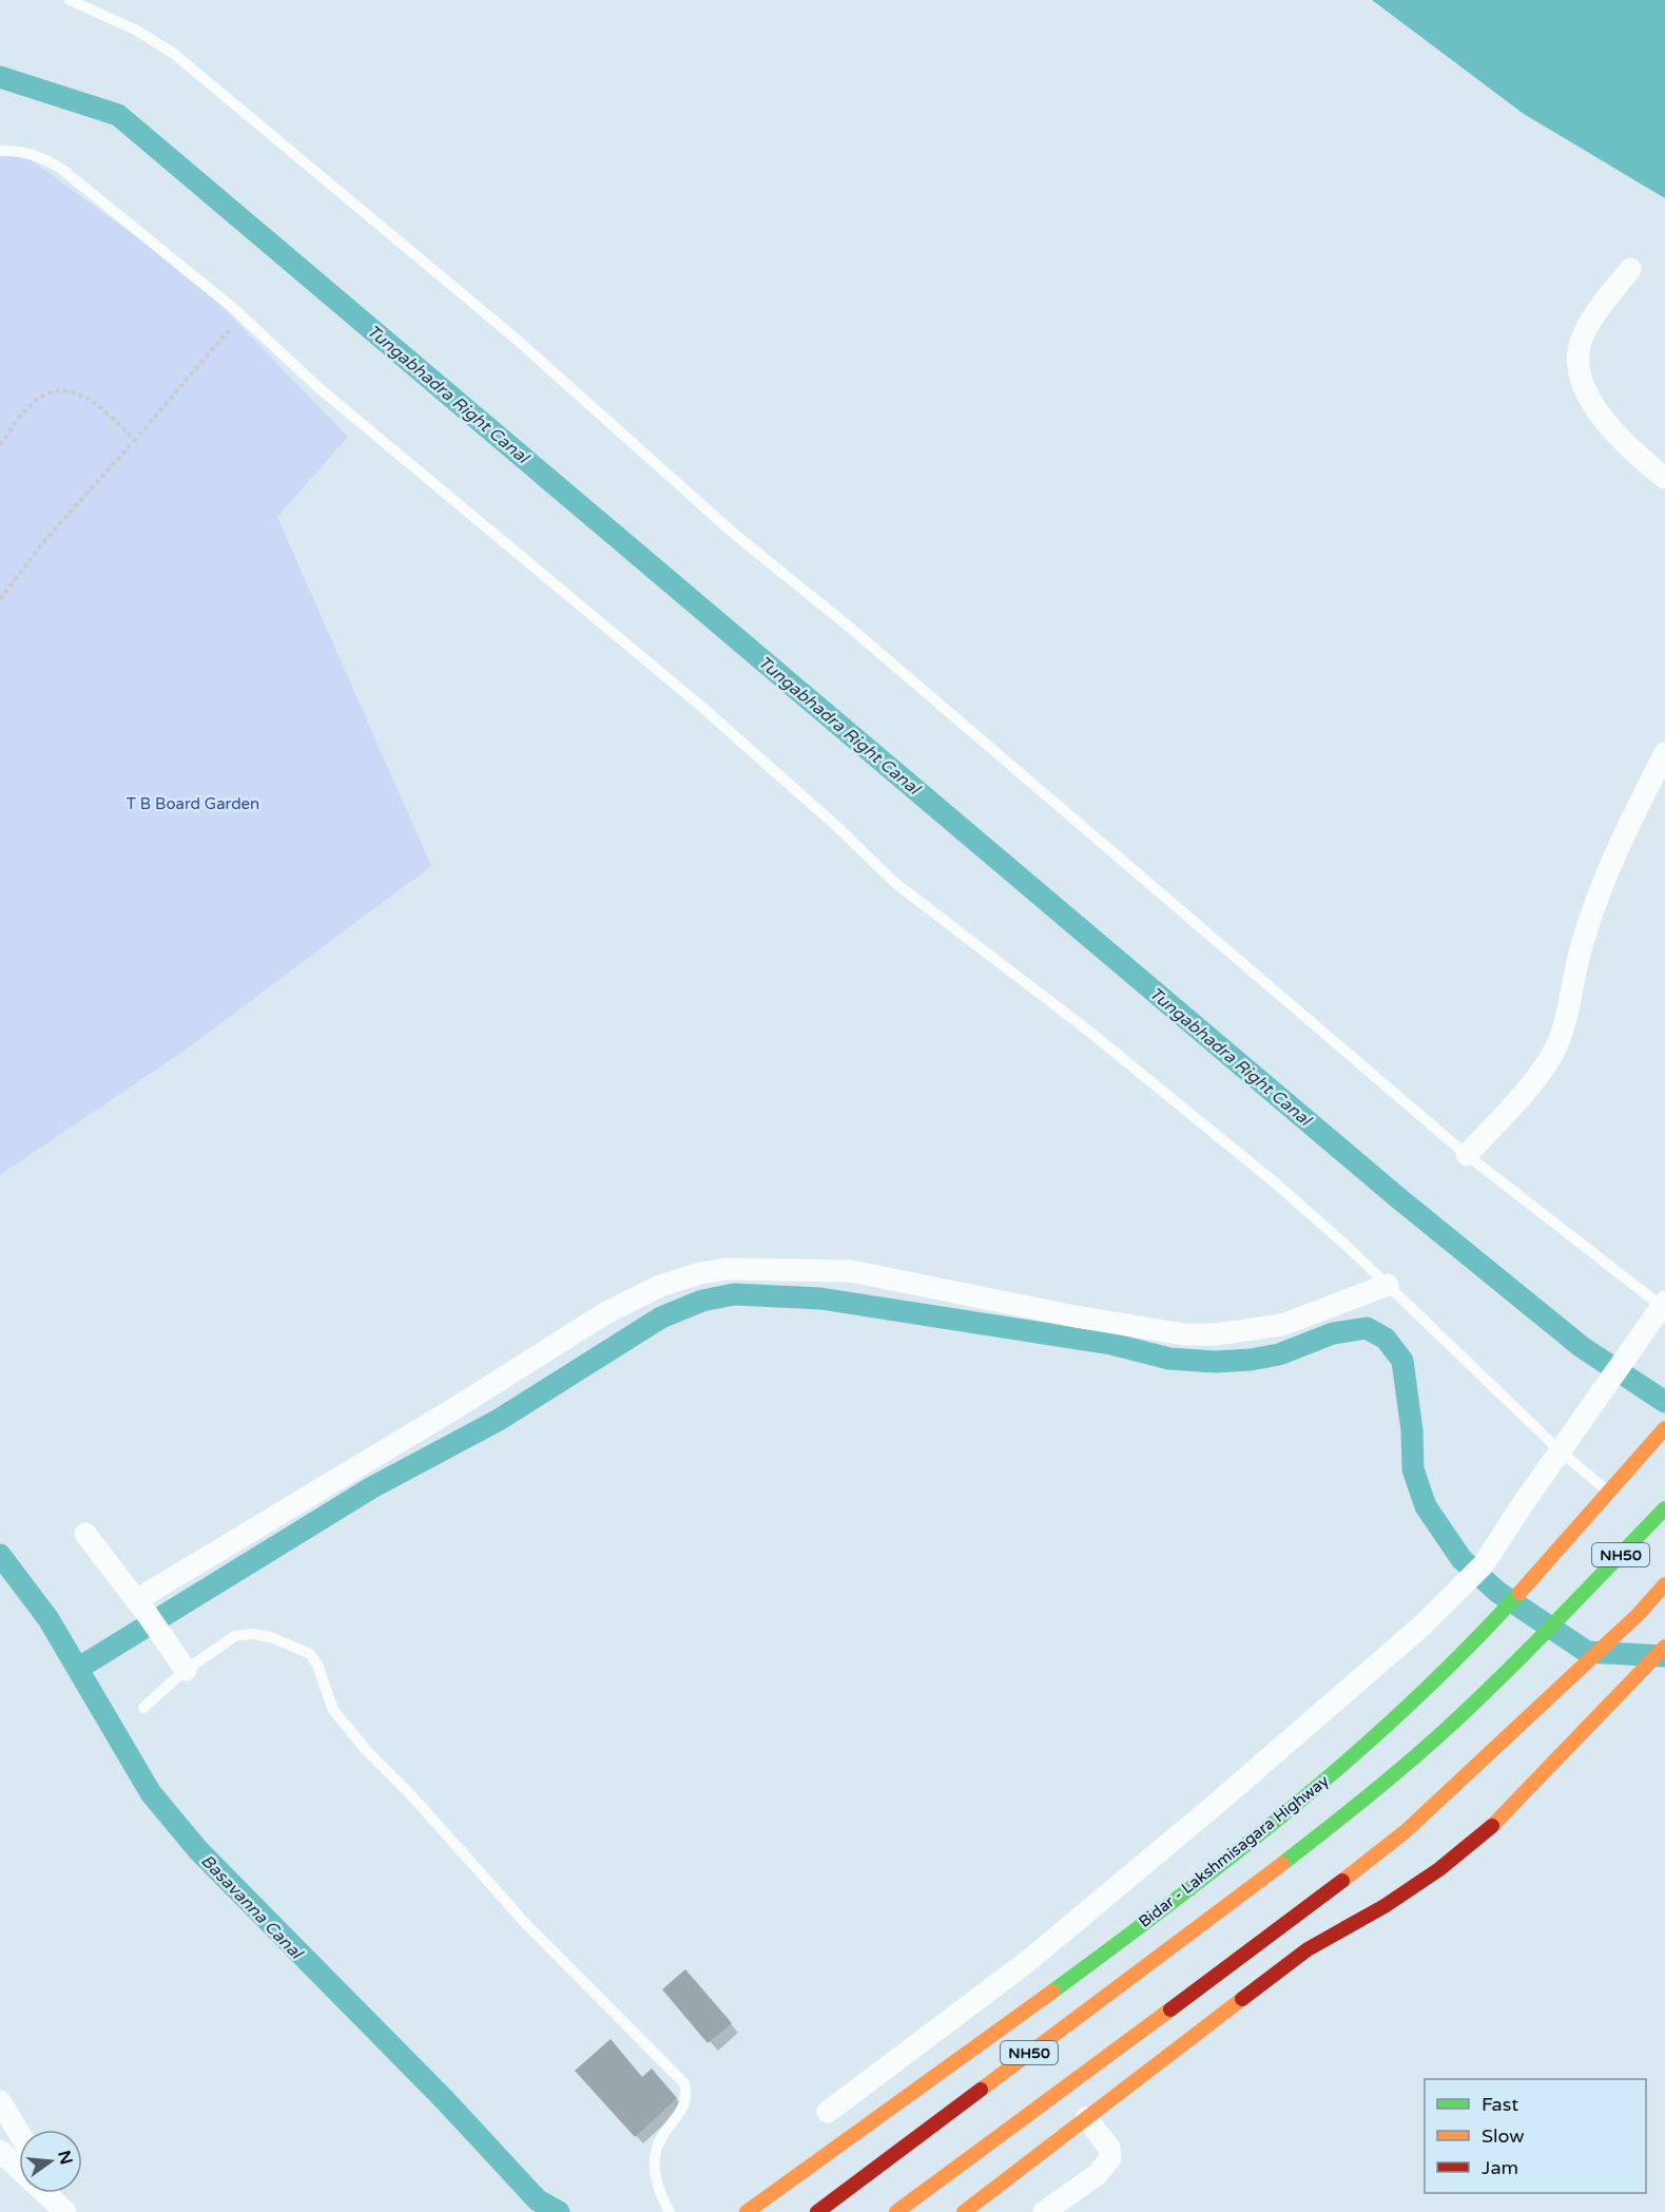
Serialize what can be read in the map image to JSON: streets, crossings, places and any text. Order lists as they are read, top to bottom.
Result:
{
  "streets": {
    "main road": ["NH50", "Bidar - Lakshmisagara Highway"]
  },
  "water": ["Tungabhadra Right Canal", "Basavanna Canal"],
  "parks": ["T B Board Garden"],
  "legend": ["Fast", "Slow", "Jam"],
  "north": "right"
}
